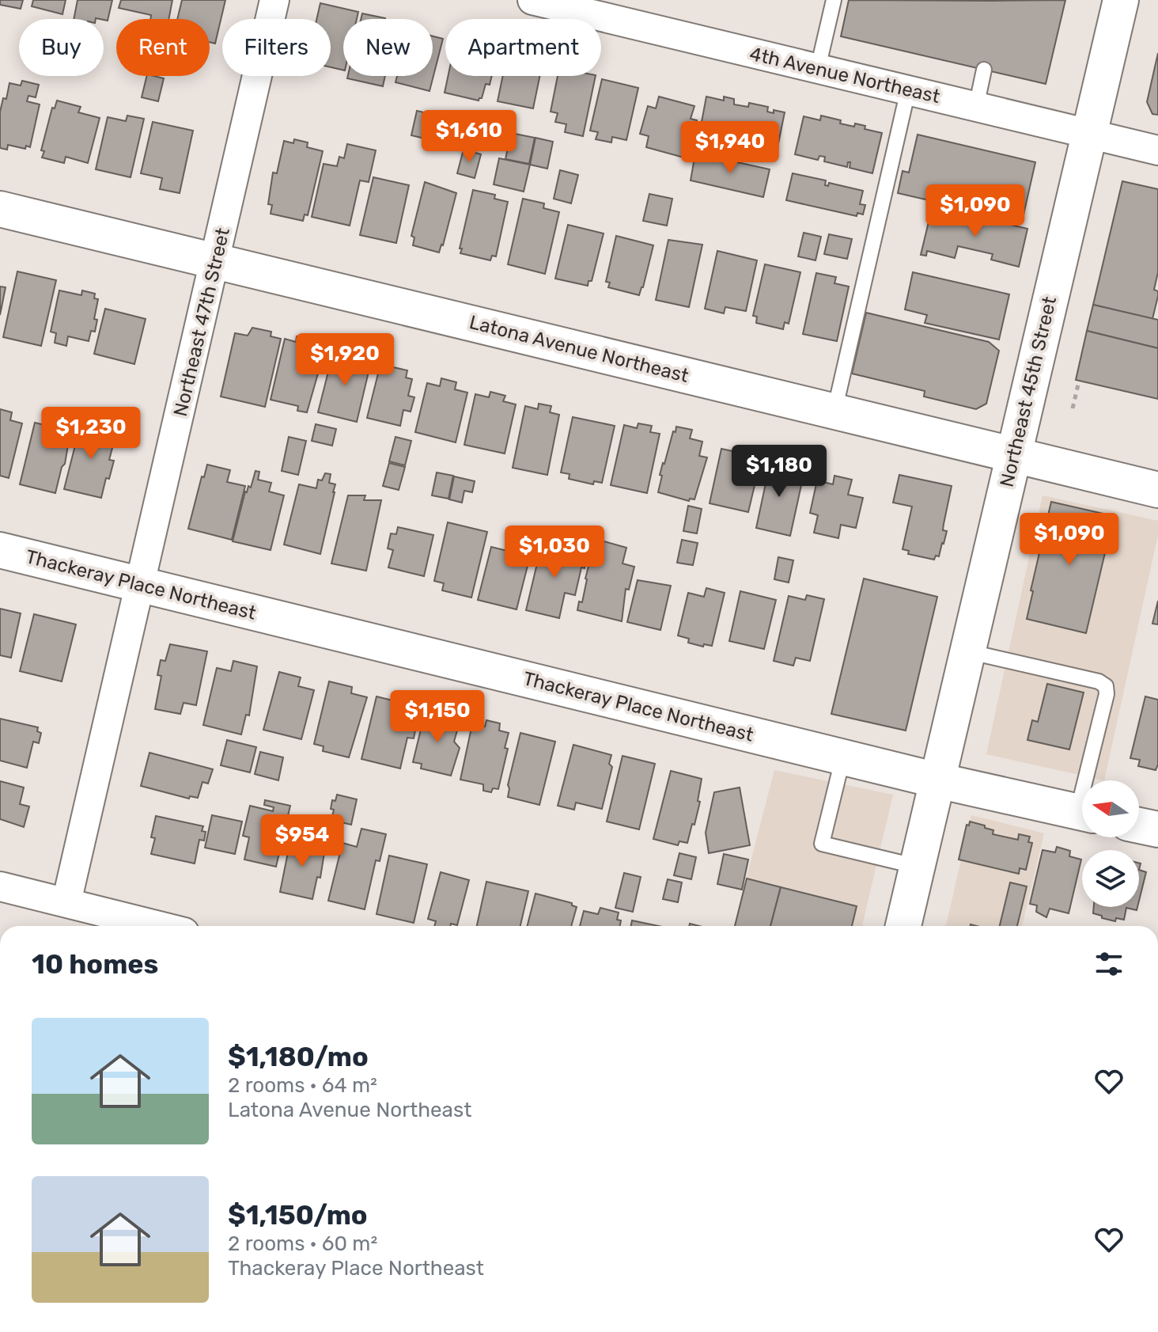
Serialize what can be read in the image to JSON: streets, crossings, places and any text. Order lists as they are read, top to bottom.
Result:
{
  "streets": {
    "street": [
      "4th Avenue Northeast",
      "Northeast 47th Street",
      "Latona Avenue Northeast",
      "Northeast 45th Street",
      "Thackeray Place Northeast"
    ]
  },
  "crossings": [
    ["4th Avenue Northeast", "Northeast 45th Street"],
    ["Northeast 47th Street", "Latona Avenue Northeast"],
    ["Northeast 47th Street", "Thackeray Place Northeast"],
    ["Latona Avenue Northeast", "Northeast 45th Street"],
    ["Northeast 45th Street", "Thackeray Place Northeast"]
  ],
  "north": "left",
  "page": {
    "chip": [
      "Buy",
      "Rent",
      "Filters",
      "New",
      "Apartment"
    ],
    "price": [
      "$1,610",
      "$1,940",
      "$1,090",
      "$1,920",
      "$1,230",
      "$1,180",
      "$1,090",
      "$1,030",
      "$1,150",
      "$954"
    ],
    "heading": "10 homes",
    "list": [
      {
        "name": "$1,180/mo",
        "note": "2 rooms · 64 m² · Latona Avenue Northeast"
      },
      {
        "name": "$1,150/mo",
        "note": "2 rooms · 60 m² · Thackeray Place Northeast"
      }
    ]
  }
}
